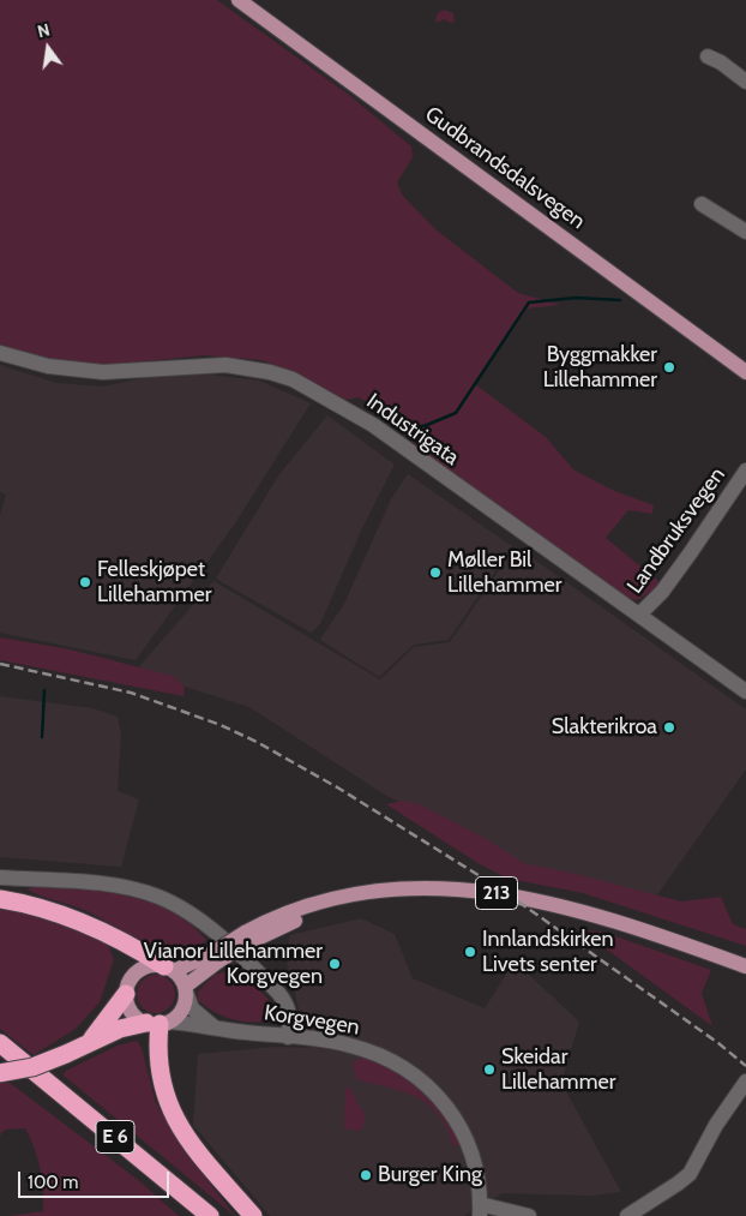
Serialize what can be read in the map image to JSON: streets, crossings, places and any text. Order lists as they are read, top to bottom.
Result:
{
  "streets": {
    "highway": ["E 6"],
    "main road": ["Gudbrandsdalsvegen", "213"],
    "street": ["Industrigata", "Landbruksvegen", "Korgvegen"]
  },
  "crossings": [
    ["Industrigata", "Landbruksvegen"],
    ["213", "Korgvegen"]
  ],
  "places": [
    "Byggmakker Lillehammer",
    "Møller Bil Lillehammer",
    "Felleskjøpet Lillehammer",
    "Slakterikroa",
    "Innlandskirken Livets senter",
    "Vianor Lillehammer Korgvegen",
    "Skeidar Lillehammer",
    "Burger King"
  ],
  "scale_bar": "100 m",
  "north": "top"
}
